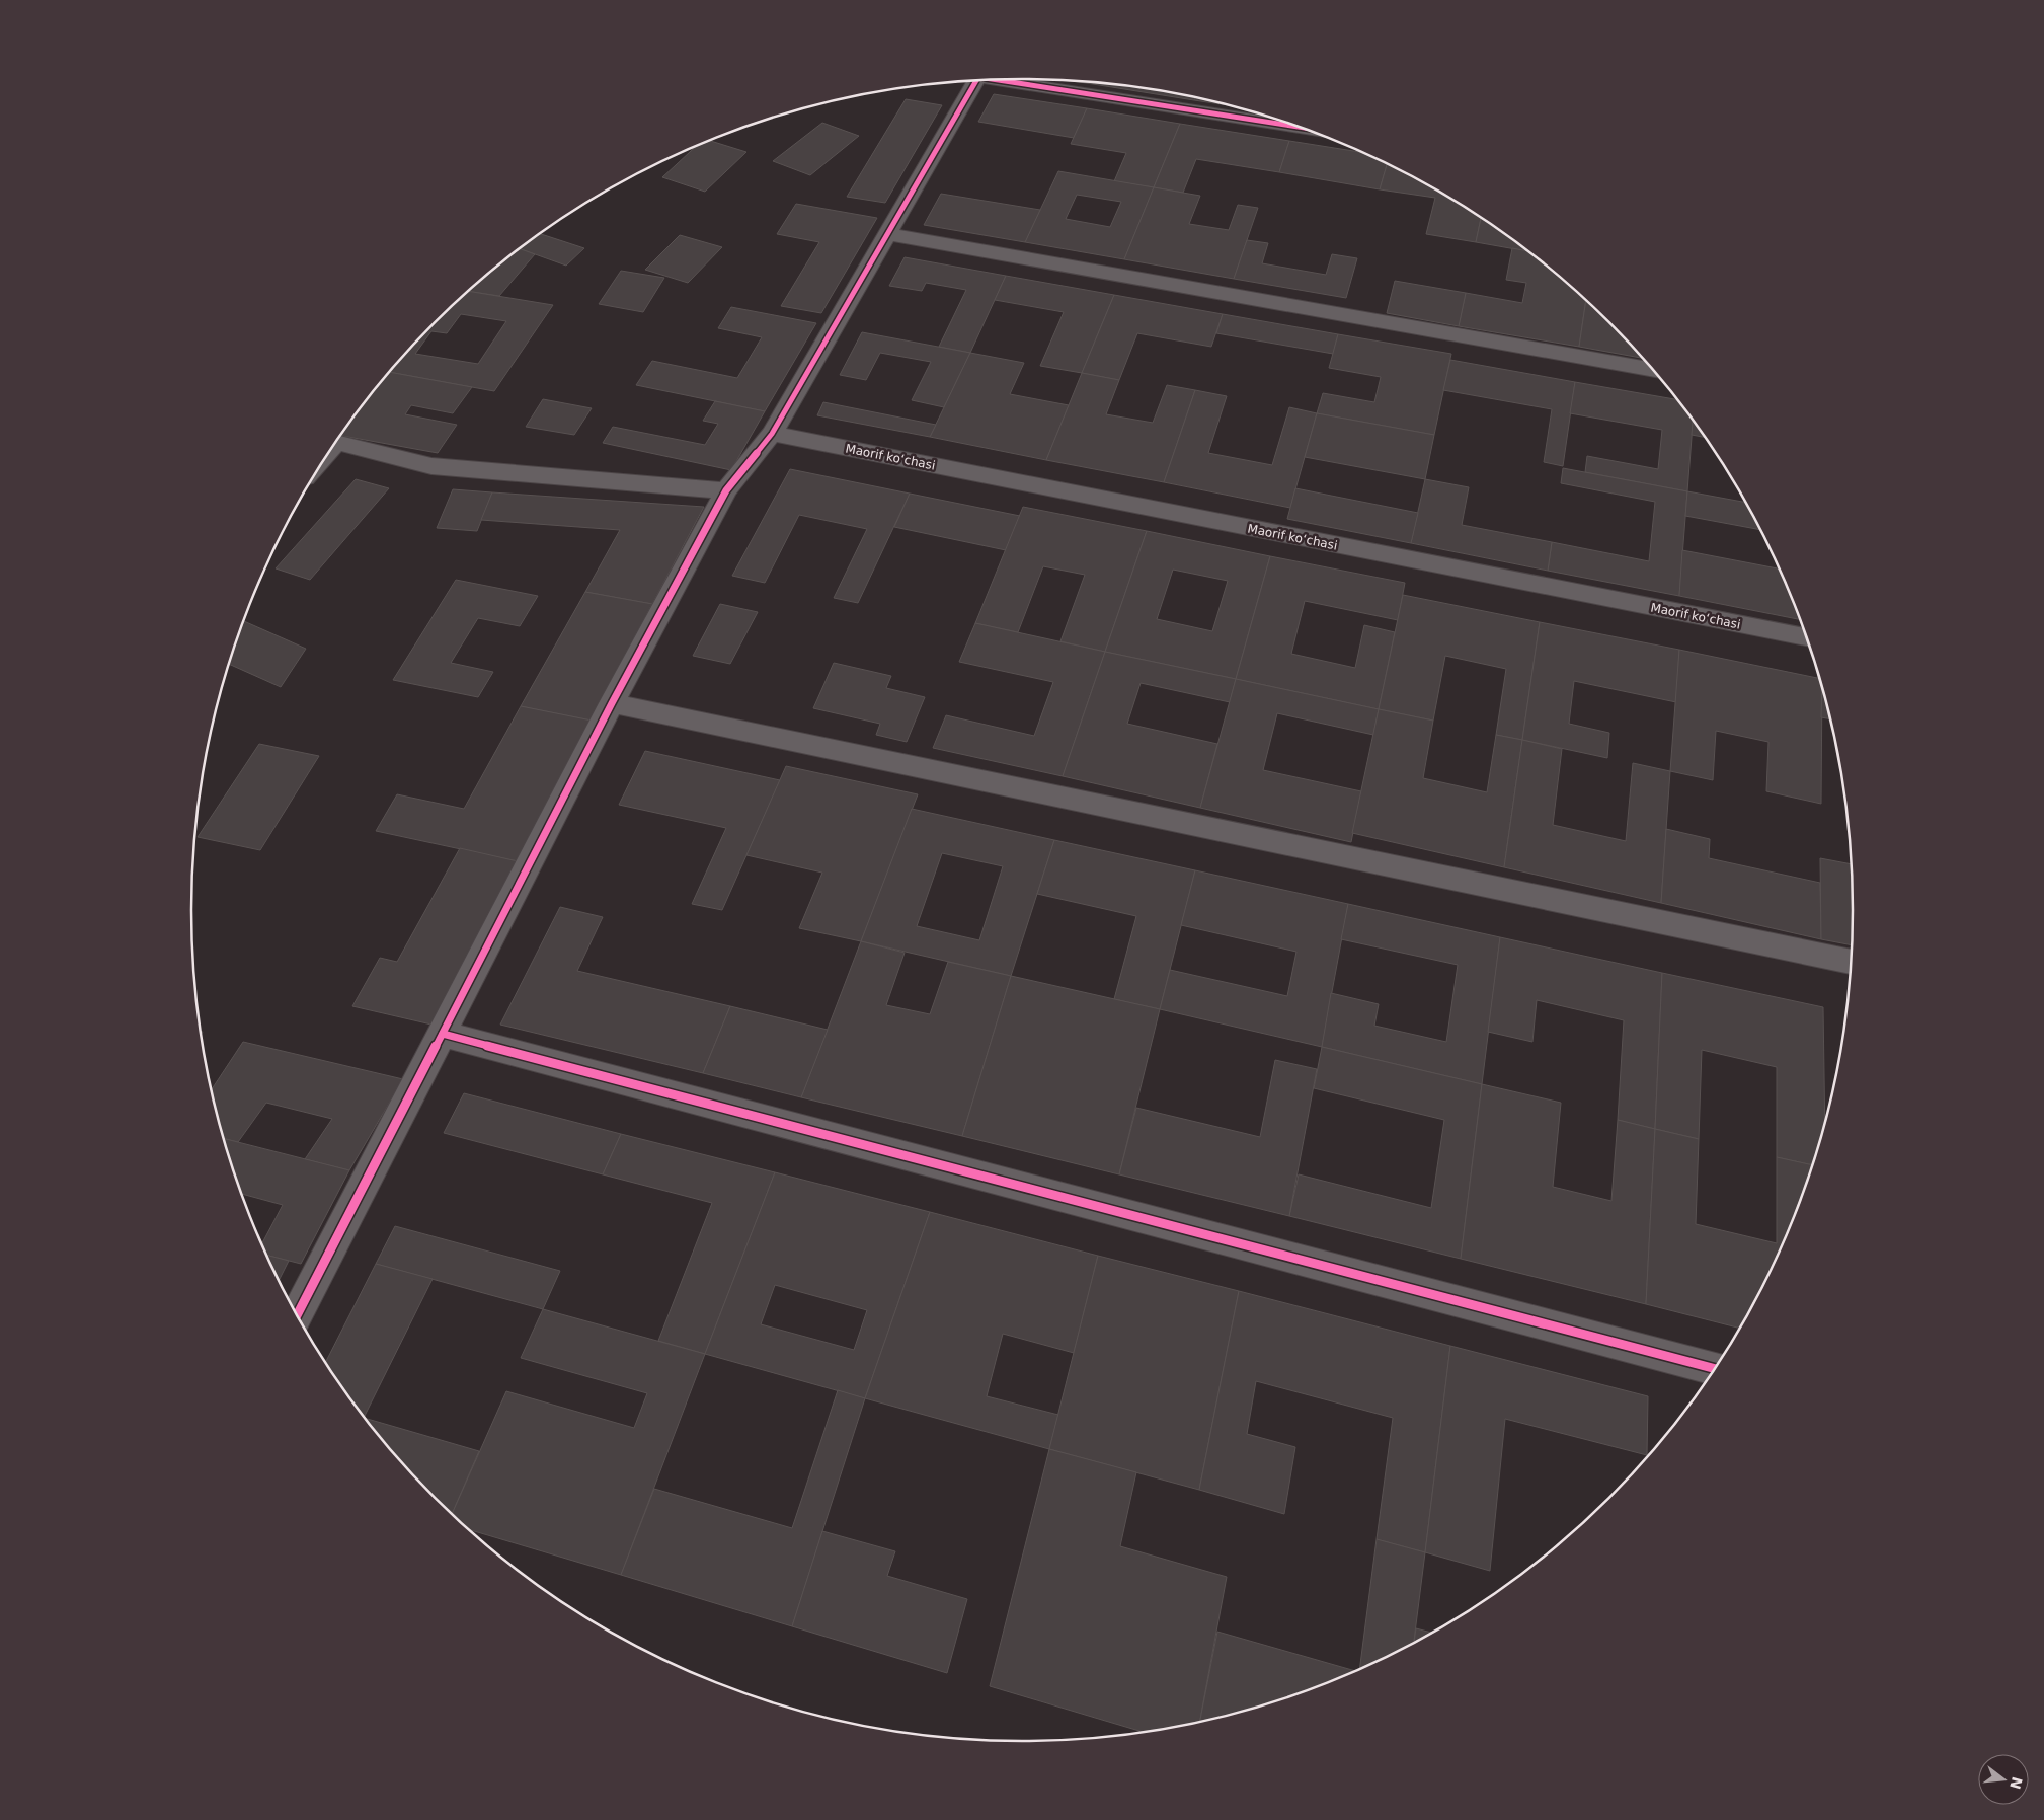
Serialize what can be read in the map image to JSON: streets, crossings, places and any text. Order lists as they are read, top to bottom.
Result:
{
  "streets": {
    "street": ["Maorif koʻchasi"]
  },
  "north": "right"
}
